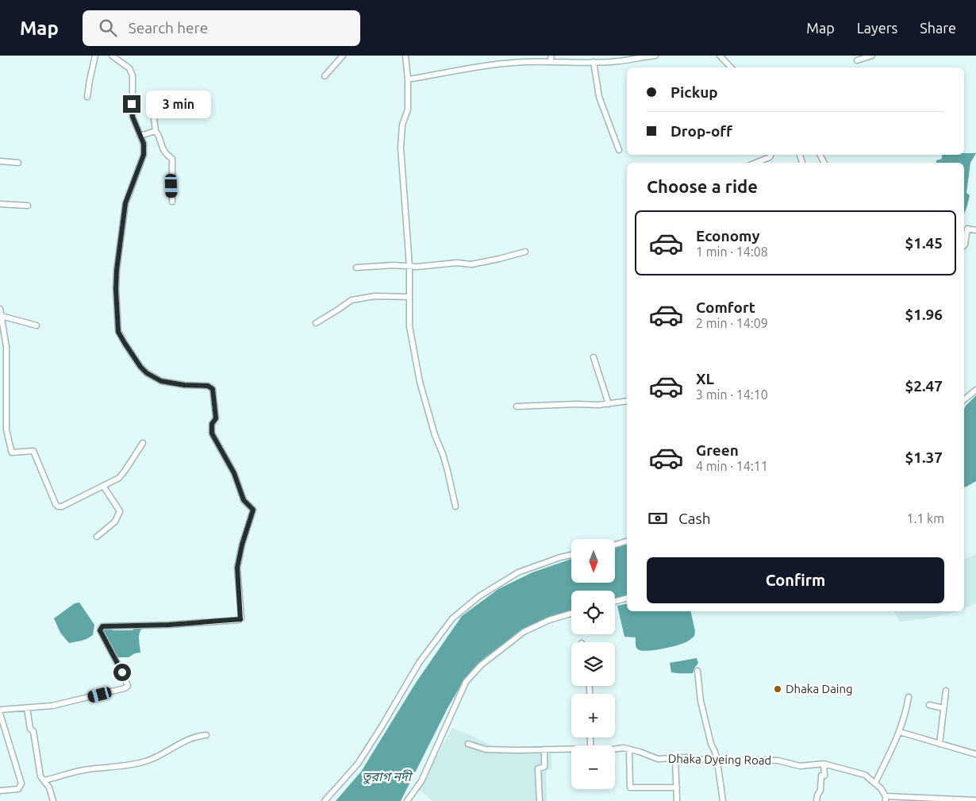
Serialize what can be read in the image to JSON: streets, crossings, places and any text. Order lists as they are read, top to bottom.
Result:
{
  "streets": {
    "street": ["Dhaka Dyeing Road"]
  },
  "water": ["তুরাগ নদী"],
  "places": ["Dhaka Daing"],
  "north": "bottom",
  "page": {
    "header": "Map",
    "search": "Search here",
    "nav": ["Map", "Layers", "Share"],
    "banner": ["Pickup", "Drop-off"],
    "bubble": "3 min",
    "heading": "Choose a ride",
    "list": [
      {
        "name": "Economy",
        "note": "1 min · 14:08",
        "value": "$1.45"
      },
      {
        "name": "Comfort",
        "note": "2 min · 14:09",
        "value": "$1.96"
      },
      {
        "name": "XL",
        "note": "3 min · 14:10",
        "value": "$2.47"
      },
      {
        "name": "Green",
        "note": "4 min · 14:11",
        "value": "$1.37"
      }
    ],
    "pay": ["Cash", "1.1 km"],
    "map_buttons": ["+", "−"],
    "buttons": "Confirm"
  }
}
